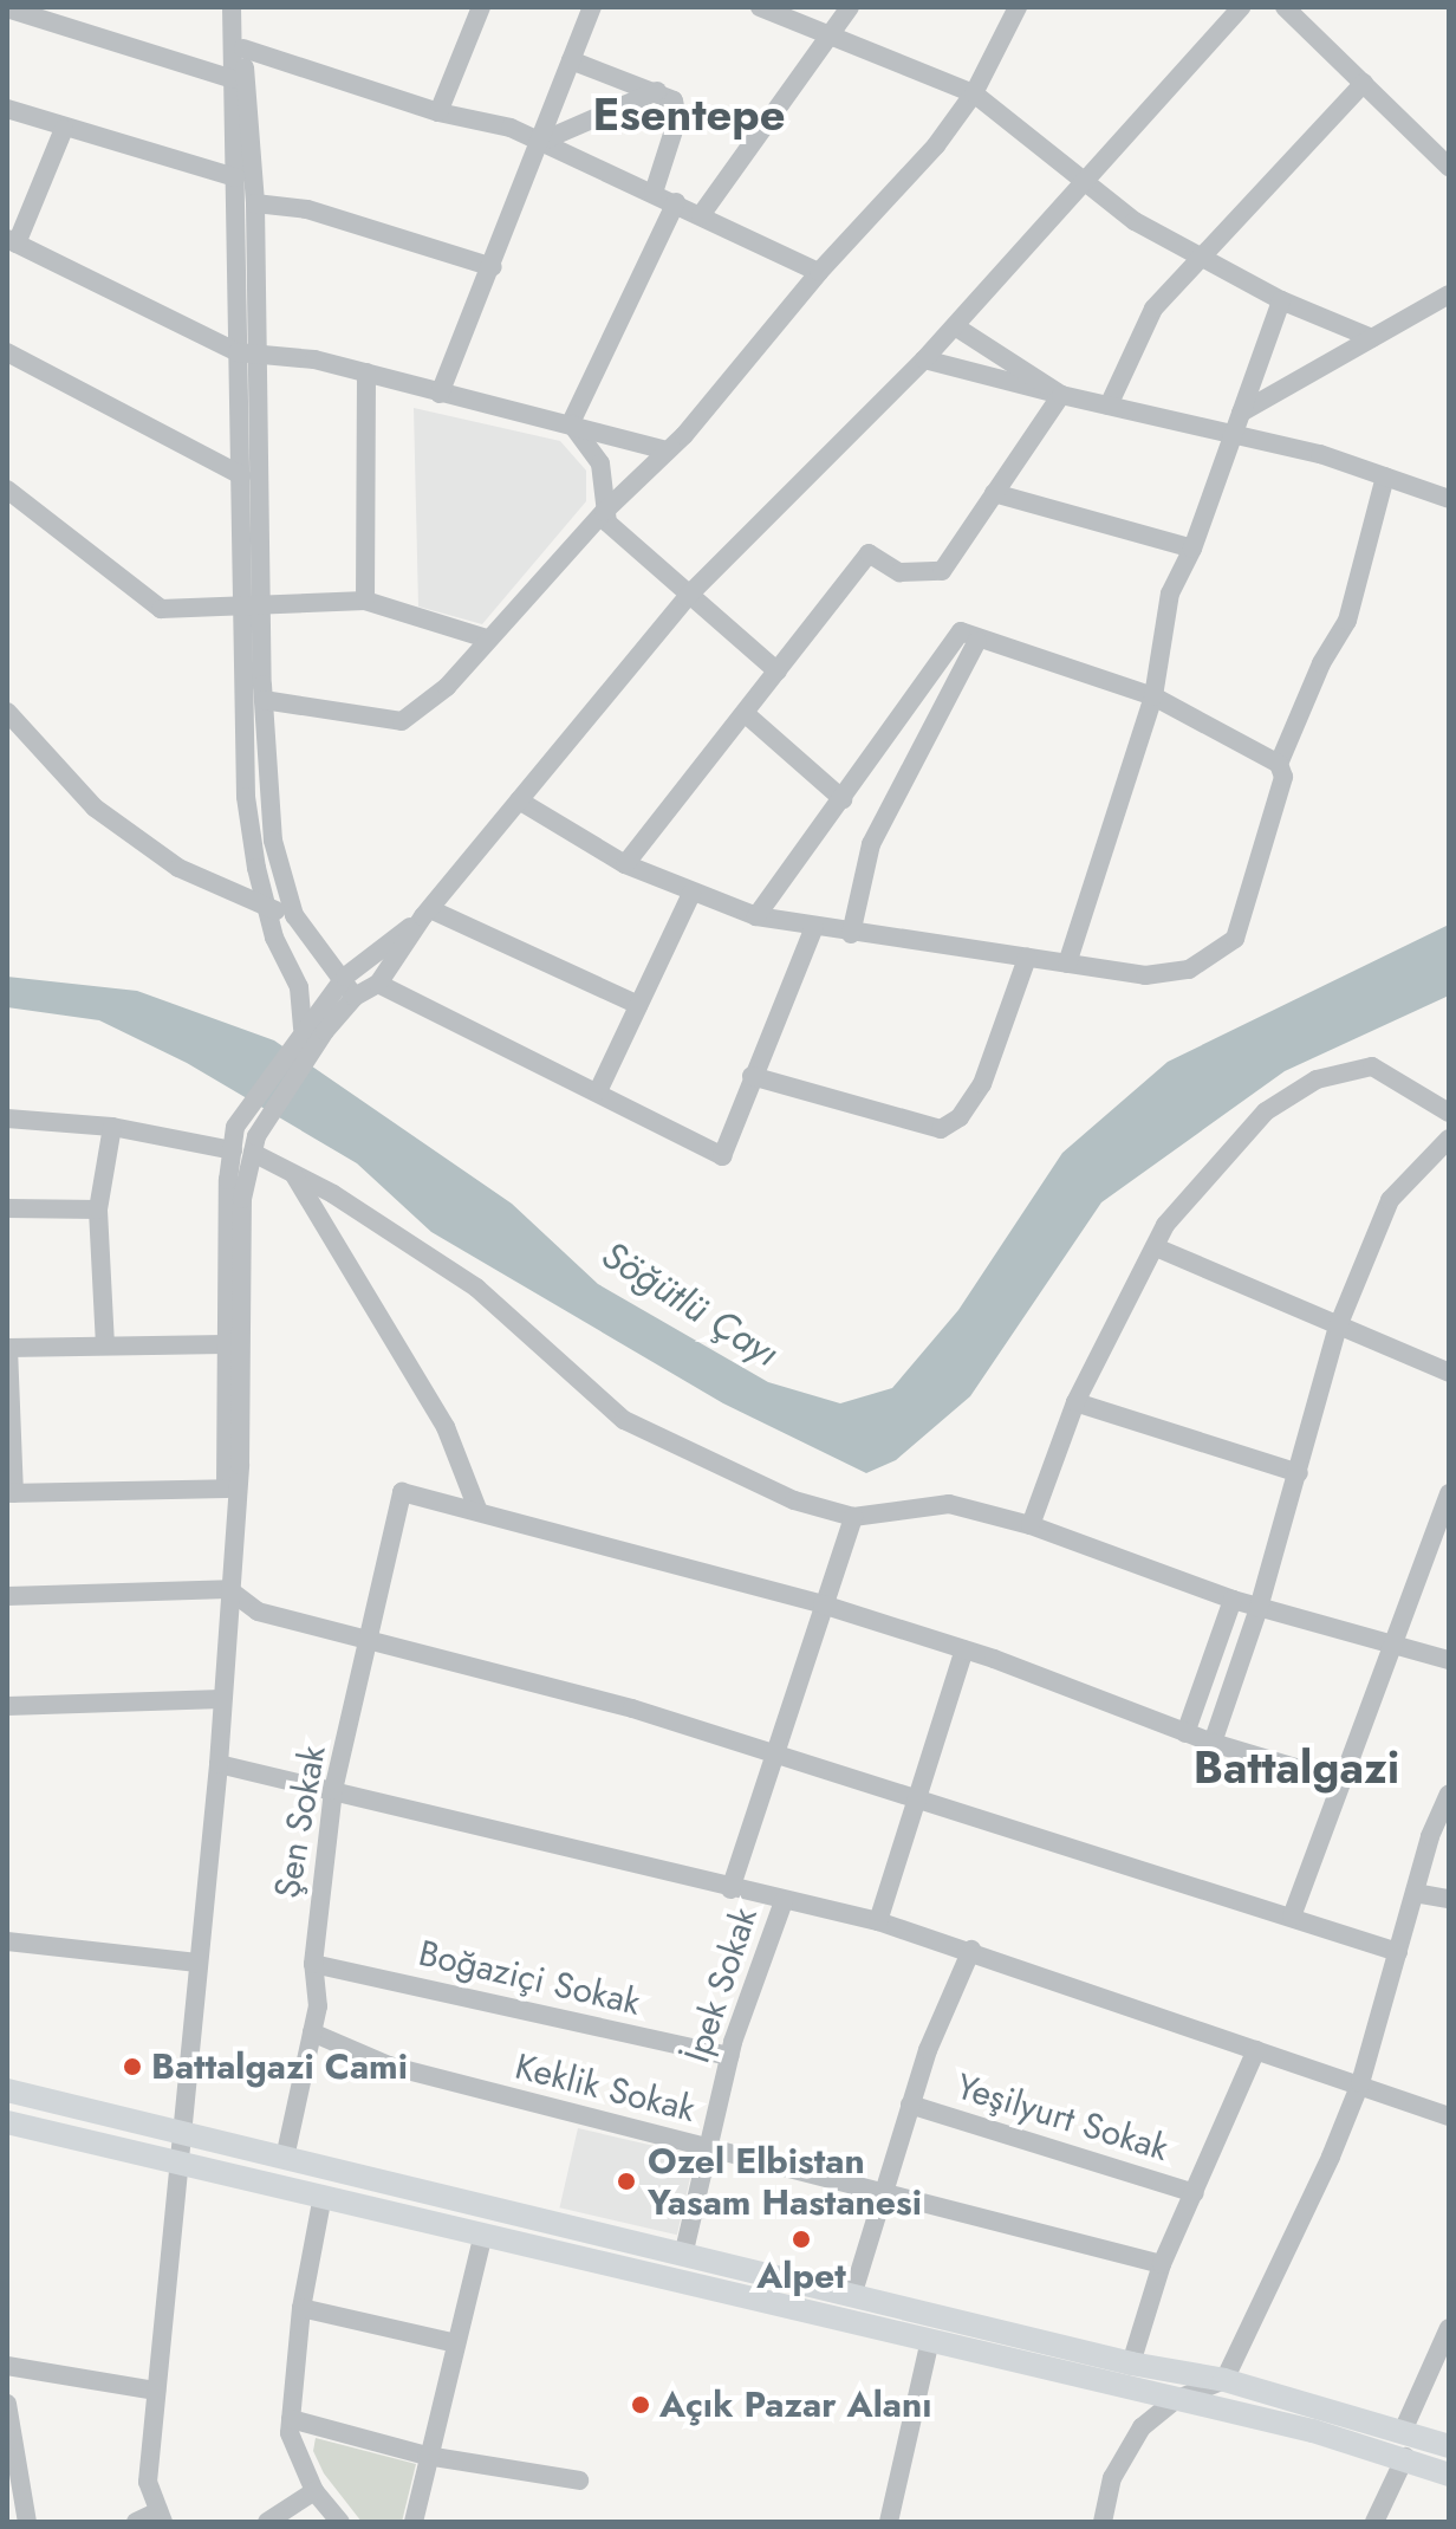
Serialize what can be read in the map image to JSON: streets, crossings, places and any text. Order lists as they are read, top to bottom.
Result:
{
  "streets": {
    "street": [
      "Şen Sokak",
      "Boğaziçi Sokak",
      "İpek Sokak",
      "Keklik Sokak",
      "Yeşilyurt Sokak"
    ]
  },
  "crossings": [
    ["Şen Sokak", "Boğaziçi Sokak"],
    ["Şen Sokak", "Keklik Sokak"],
    ["Boğaziçi Sokak", "İpek Sokak"],
    ["İpek Sokak", "Keklik Sokak"]
  ],
  "districts": ["Esentepe", "Battalgazi"],
  "water": ["Söğütlü Çayı"],
  "places": [
    "Battalgazi Cami",
    "Ozel Elbistan Yasam Hastanesi",
    "Alpet",
    "Açık Pazar Alanı"
  ]
}
